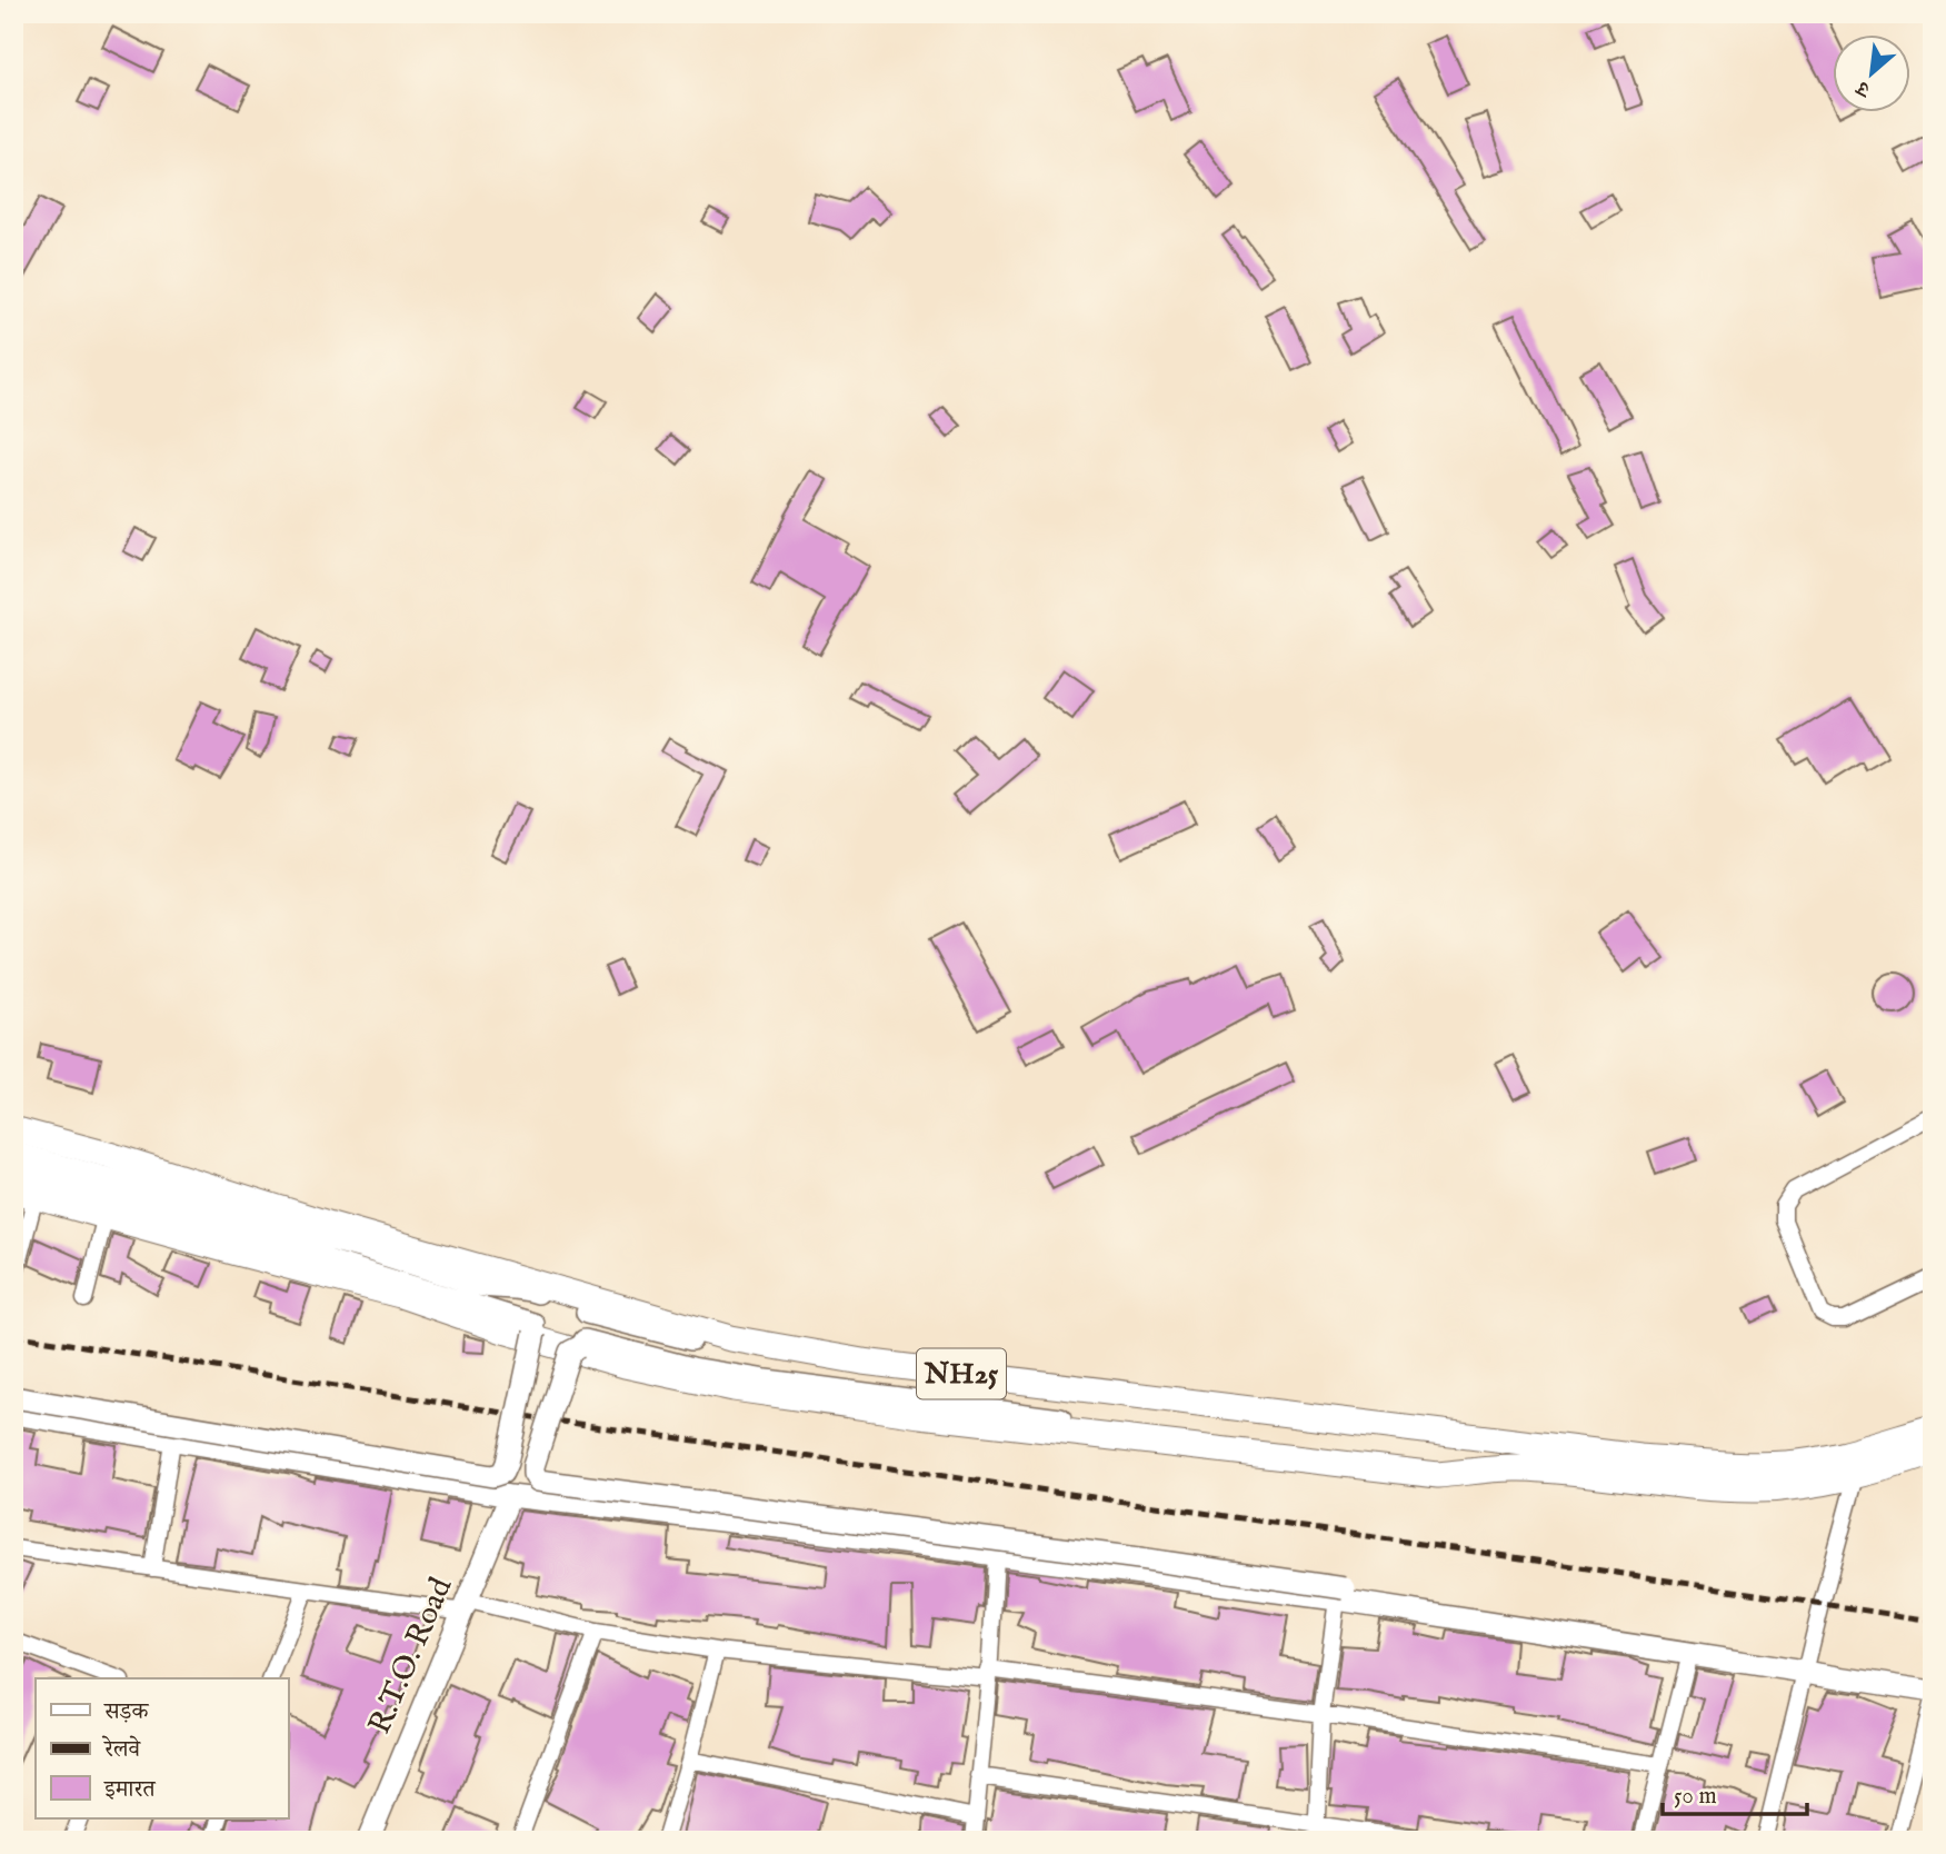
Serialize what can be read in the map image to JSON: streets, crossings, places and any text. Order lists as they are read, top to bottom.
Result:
{
  "streets": {
    "main road": ["NH25"],
    "street": ["R.T.O. Road"]
  },
  "legend": ["सड़क", "रेलवे", "इमारत"],
  "scale_bar": "50 m",
  "north": "bottom left"
}
